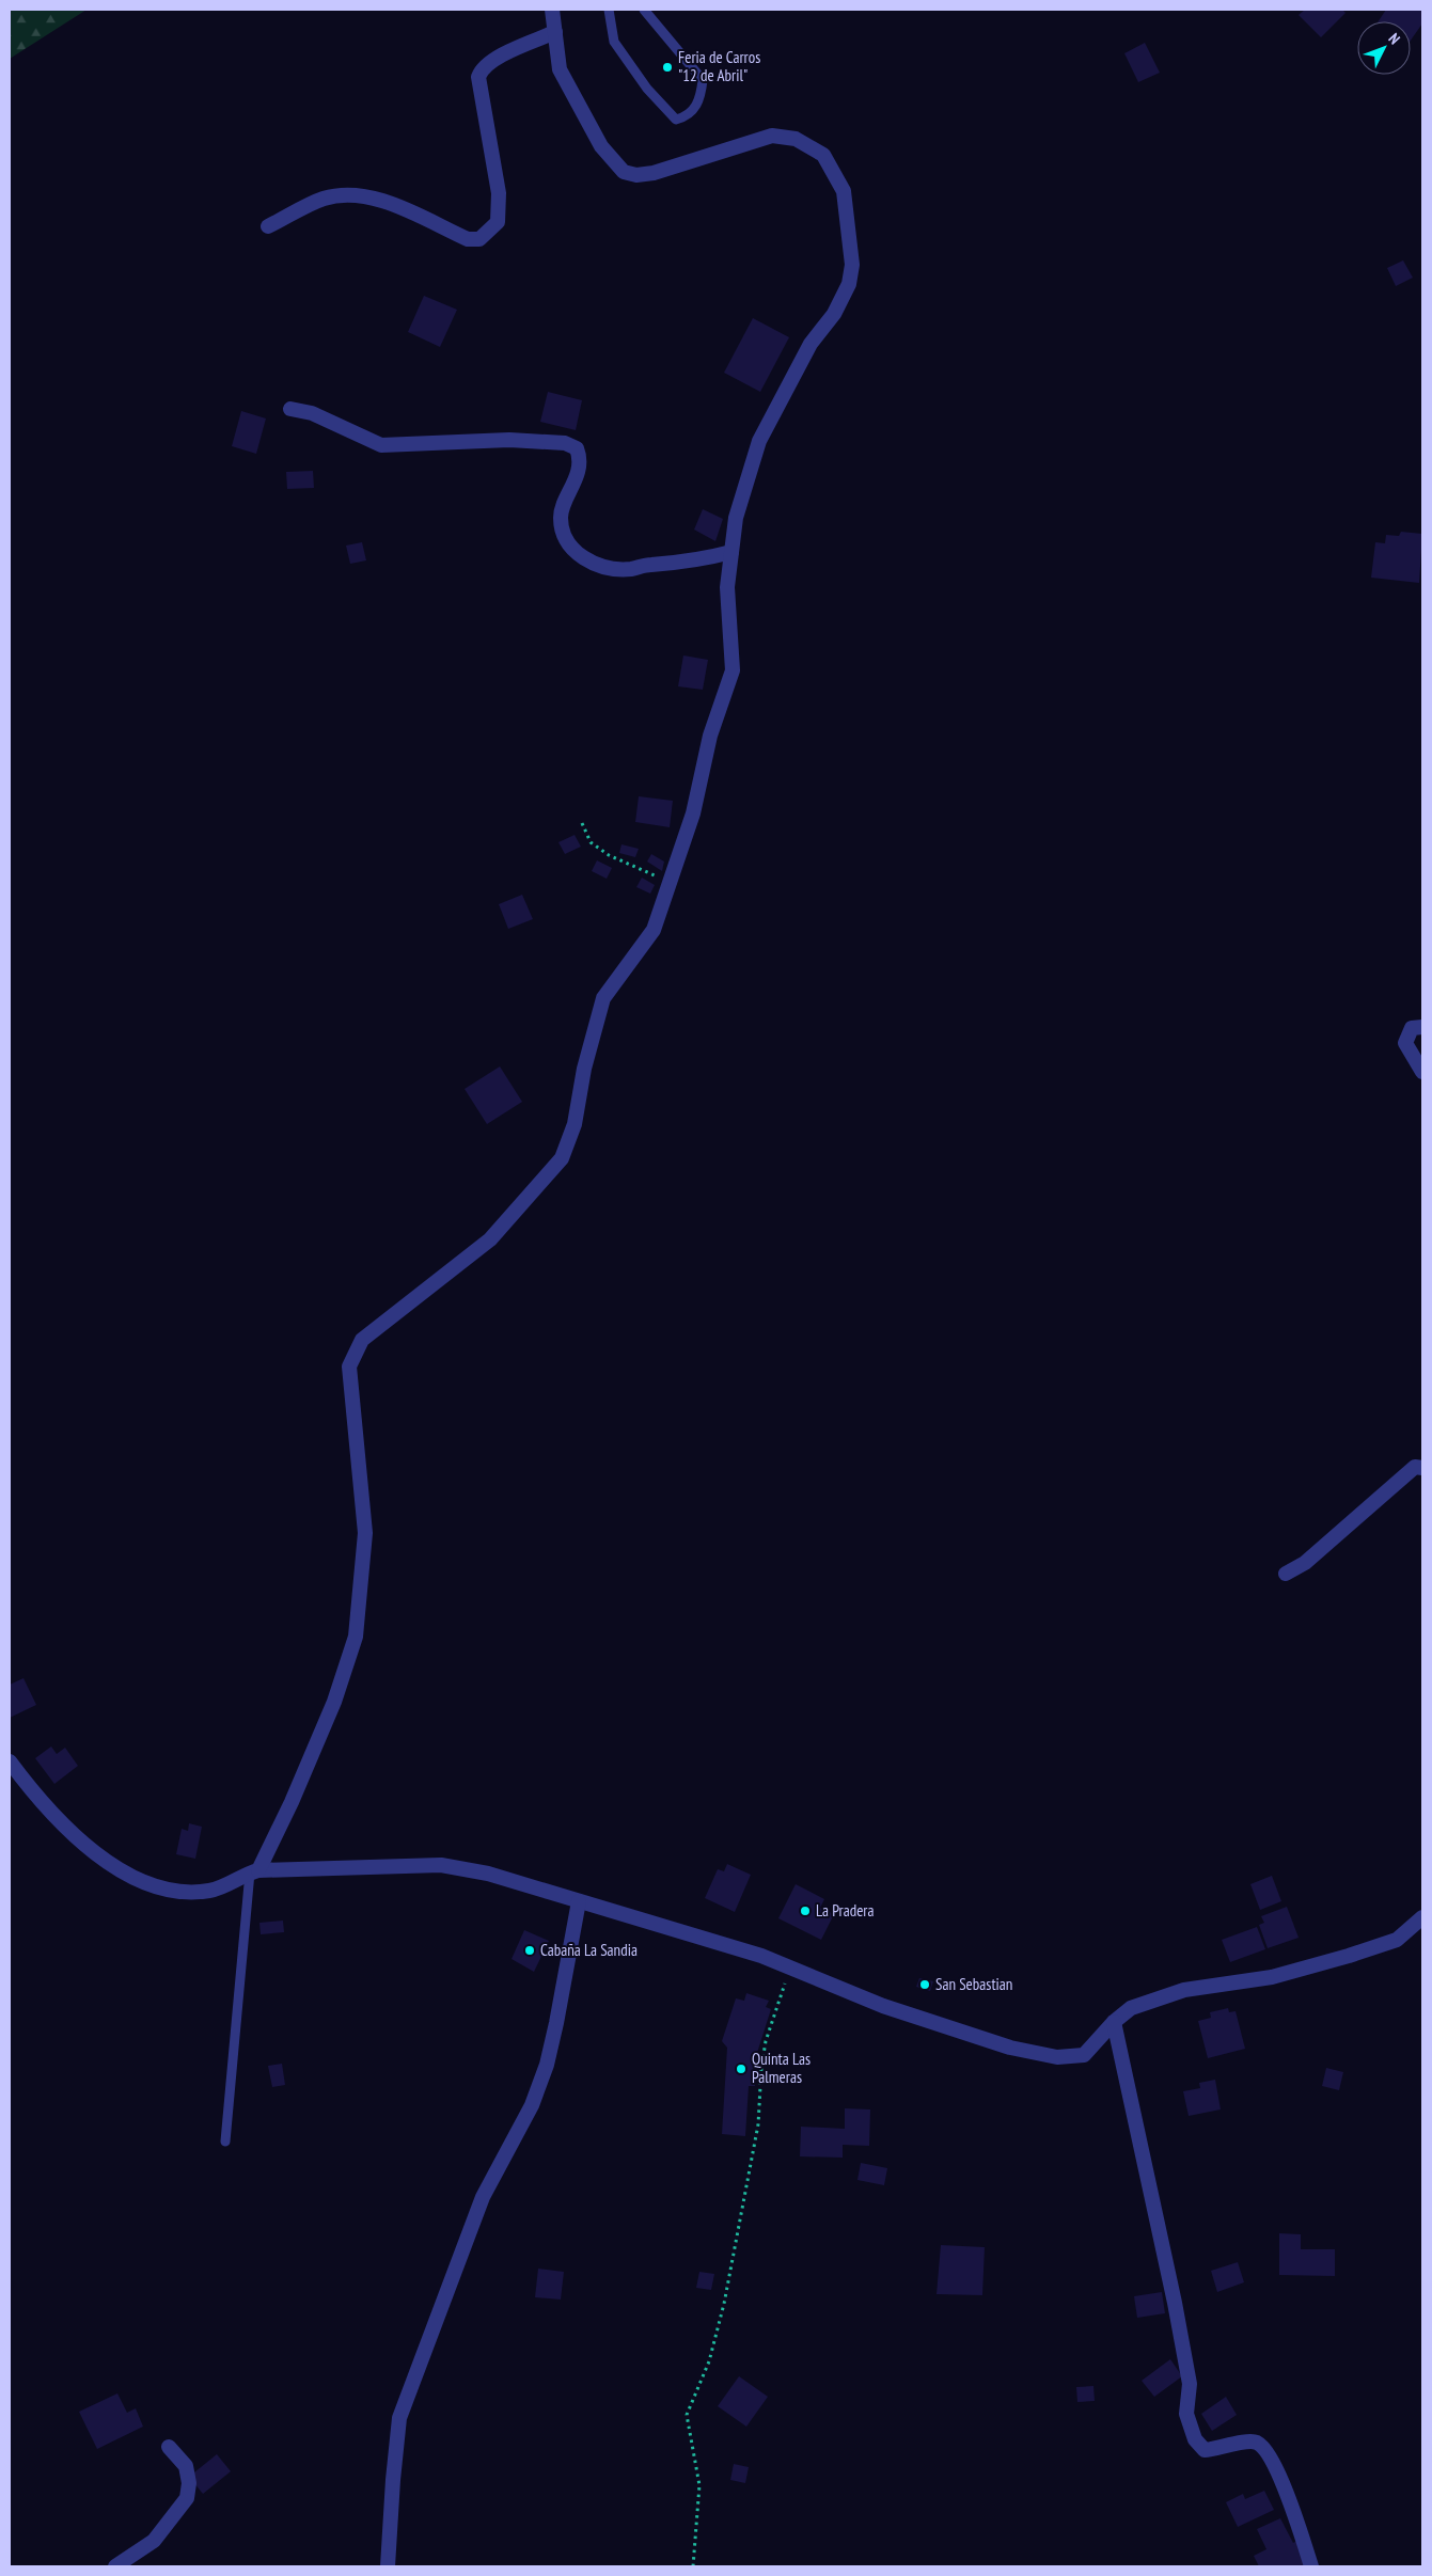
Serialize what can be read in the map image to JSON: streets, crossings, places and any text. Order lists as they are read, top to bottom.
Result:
{
  "places": [
    "Feria de Carros \"12 de Abril\"",
    "La Pradera",
    "Cabaña La Sandia",
    "San Sebastian",
    "Quinta Las Palmeras"
  ],
  "north": "top right"
}
